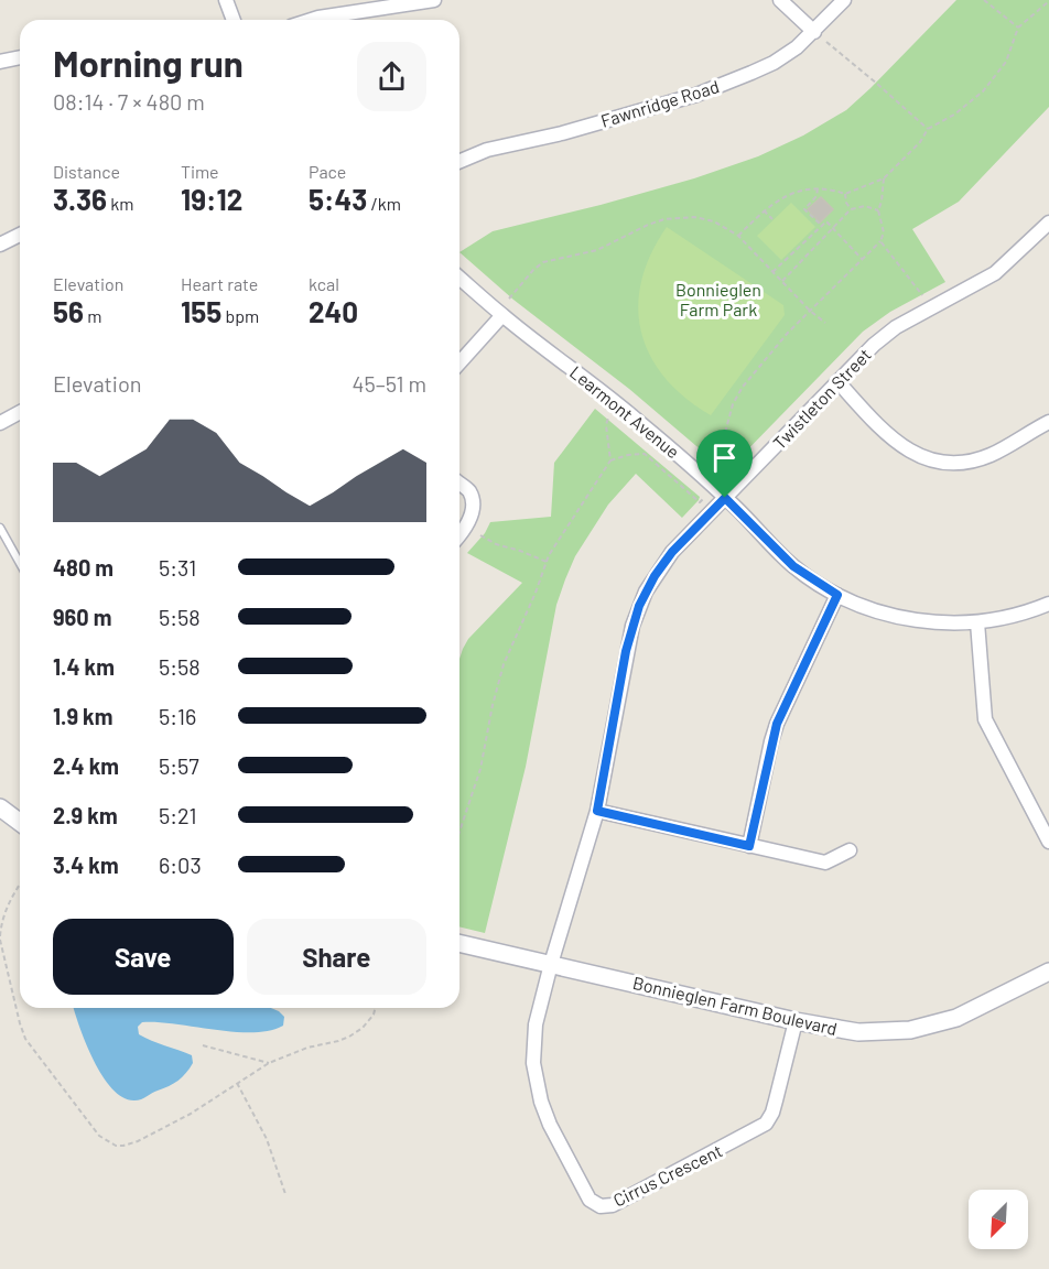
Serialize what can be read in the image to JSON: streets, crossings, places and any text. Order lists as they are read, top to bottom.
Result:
{
  "streets": {
    "street": [
      "Fawnridge Road",
      "Twistleton Street",
      "Learmont Avenue",
      "Bonnieglen Farm Boulevard",
      "Cirrus Crescent"
    ]
  },
  "crossings": [
    ["Twistleton Street", "Learmont Avenue"],
    ["Twistleton Street", "Bonnieglen Farm Boulevard"],
    ["Twistleton Street", "Cirrus Crescent"],
    ["Bonnieglen Farm Boulevard", "Cirrus Crescent"]
  ],
  "parks": ["Bonnieglen Farm Park"],
  "north": "bottom left",
  "page": {
    "heading": ["Morning run", "08:14 · 7 × 480 m"],
    "stats": [
      ["Distance", "3.36 km"],
      ["Time", "19:12"],
      ["Pace", "5:43 /km"],
      ["Elevation", "56 m"],
      ["Heart rate", "155 bpm"],
      ["kcal", "240"]
    ],
    "chart": ["Elevation", "45–51 m"],
    "list": [
      {
        "name": "480 m",
        "note": "5:31"
      },
      {
        "name": "960 m",
        "note": "5:58"
      },
      {
        "name": "1.4 km",
        "note": "5:58"
      },
      {
        "name": "1.9 km",
        "note": "5:16"
      },
      {
        "name": "2.4 km",
        "note": "5:57"
      },
      {
        "name": "2.9 km",
        "note": "5:21"
      },
      {
        "name": "3.4 km",
        "note": "6:03"
      }
    ],
    "buttons": ["Save", "Share"]
  }
}
